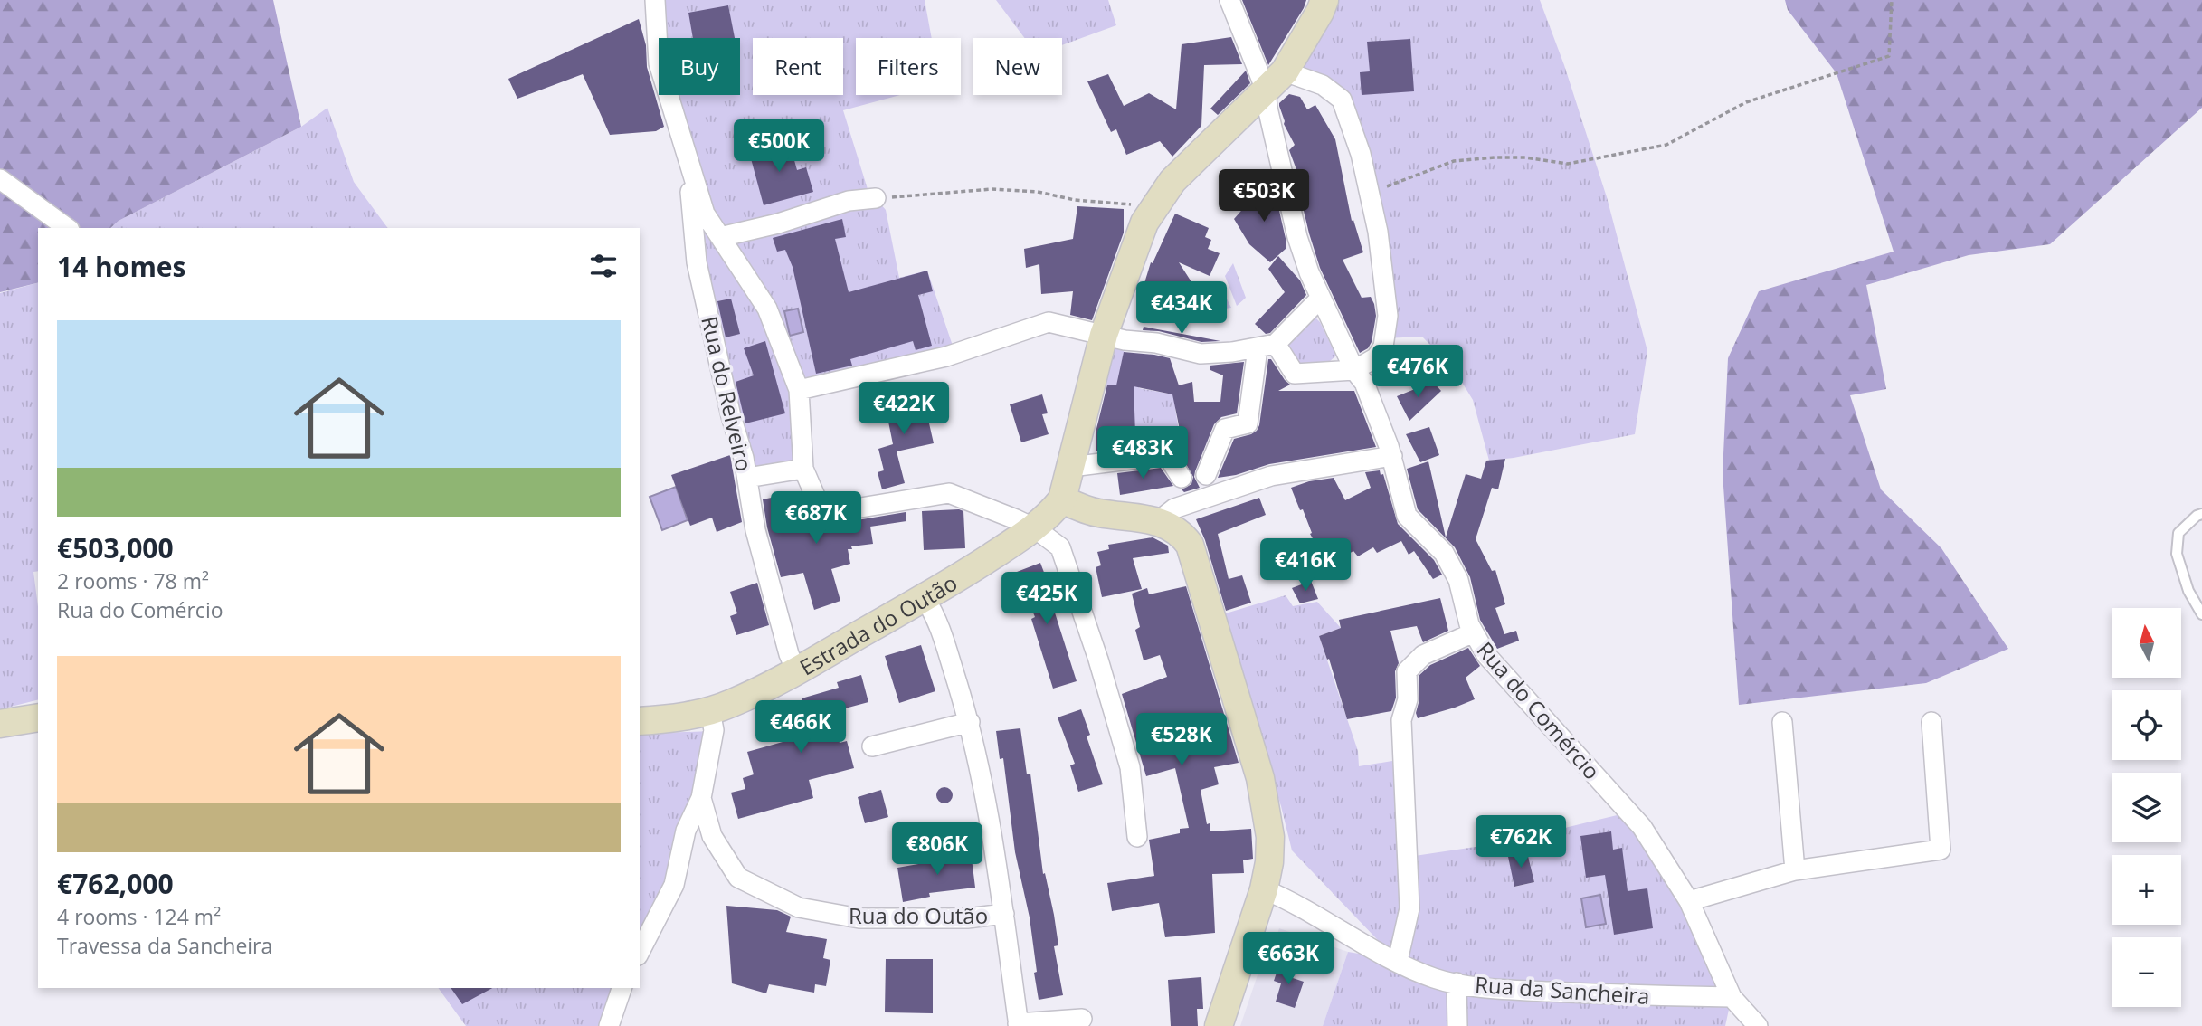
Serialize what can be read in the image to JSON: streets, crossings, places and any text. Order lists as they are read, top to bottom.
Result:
{
  "streets": {
    "street": [
      "Rua do Relveiro",
      "Estrada do Outão",
      "Rua do Comércio",
      "Rua do Outão",
      "Rua da Sancheira"
    ]
  },
  "crossings": [
    ["Rua do Relveiro", "Estrada do Outão"],
    ["Rua do Comércio", "Rua da Sancheira"]
  ],
  "north": "top",
  "page": {
    "chip": [
      "Buy",
      "Rent",
      "Filters",
      "New"
    ],
    "price": [
      "€500K",
      "€503K",
      "€434K",
      "€476K",
      "€422K",
      "€483K",
      "€687K",
      "€416K",
      "€425K",
      "€466K",
      "€528K",
      "€762K",
      "€806K",
      "€663K"
    ],
    "heading": "14 homes",
    "list": [
      {
        "name": "€503,000",
        "note": "2 rooms · 78 m² · Rua do Comércio"
      },
      {
        "name": "€762,000",
        "note": "4 rooms · 124 m² · Travessa da Sancheira"
      }
    ],
    "map_buttons": ["+", "−"]
  }
}
